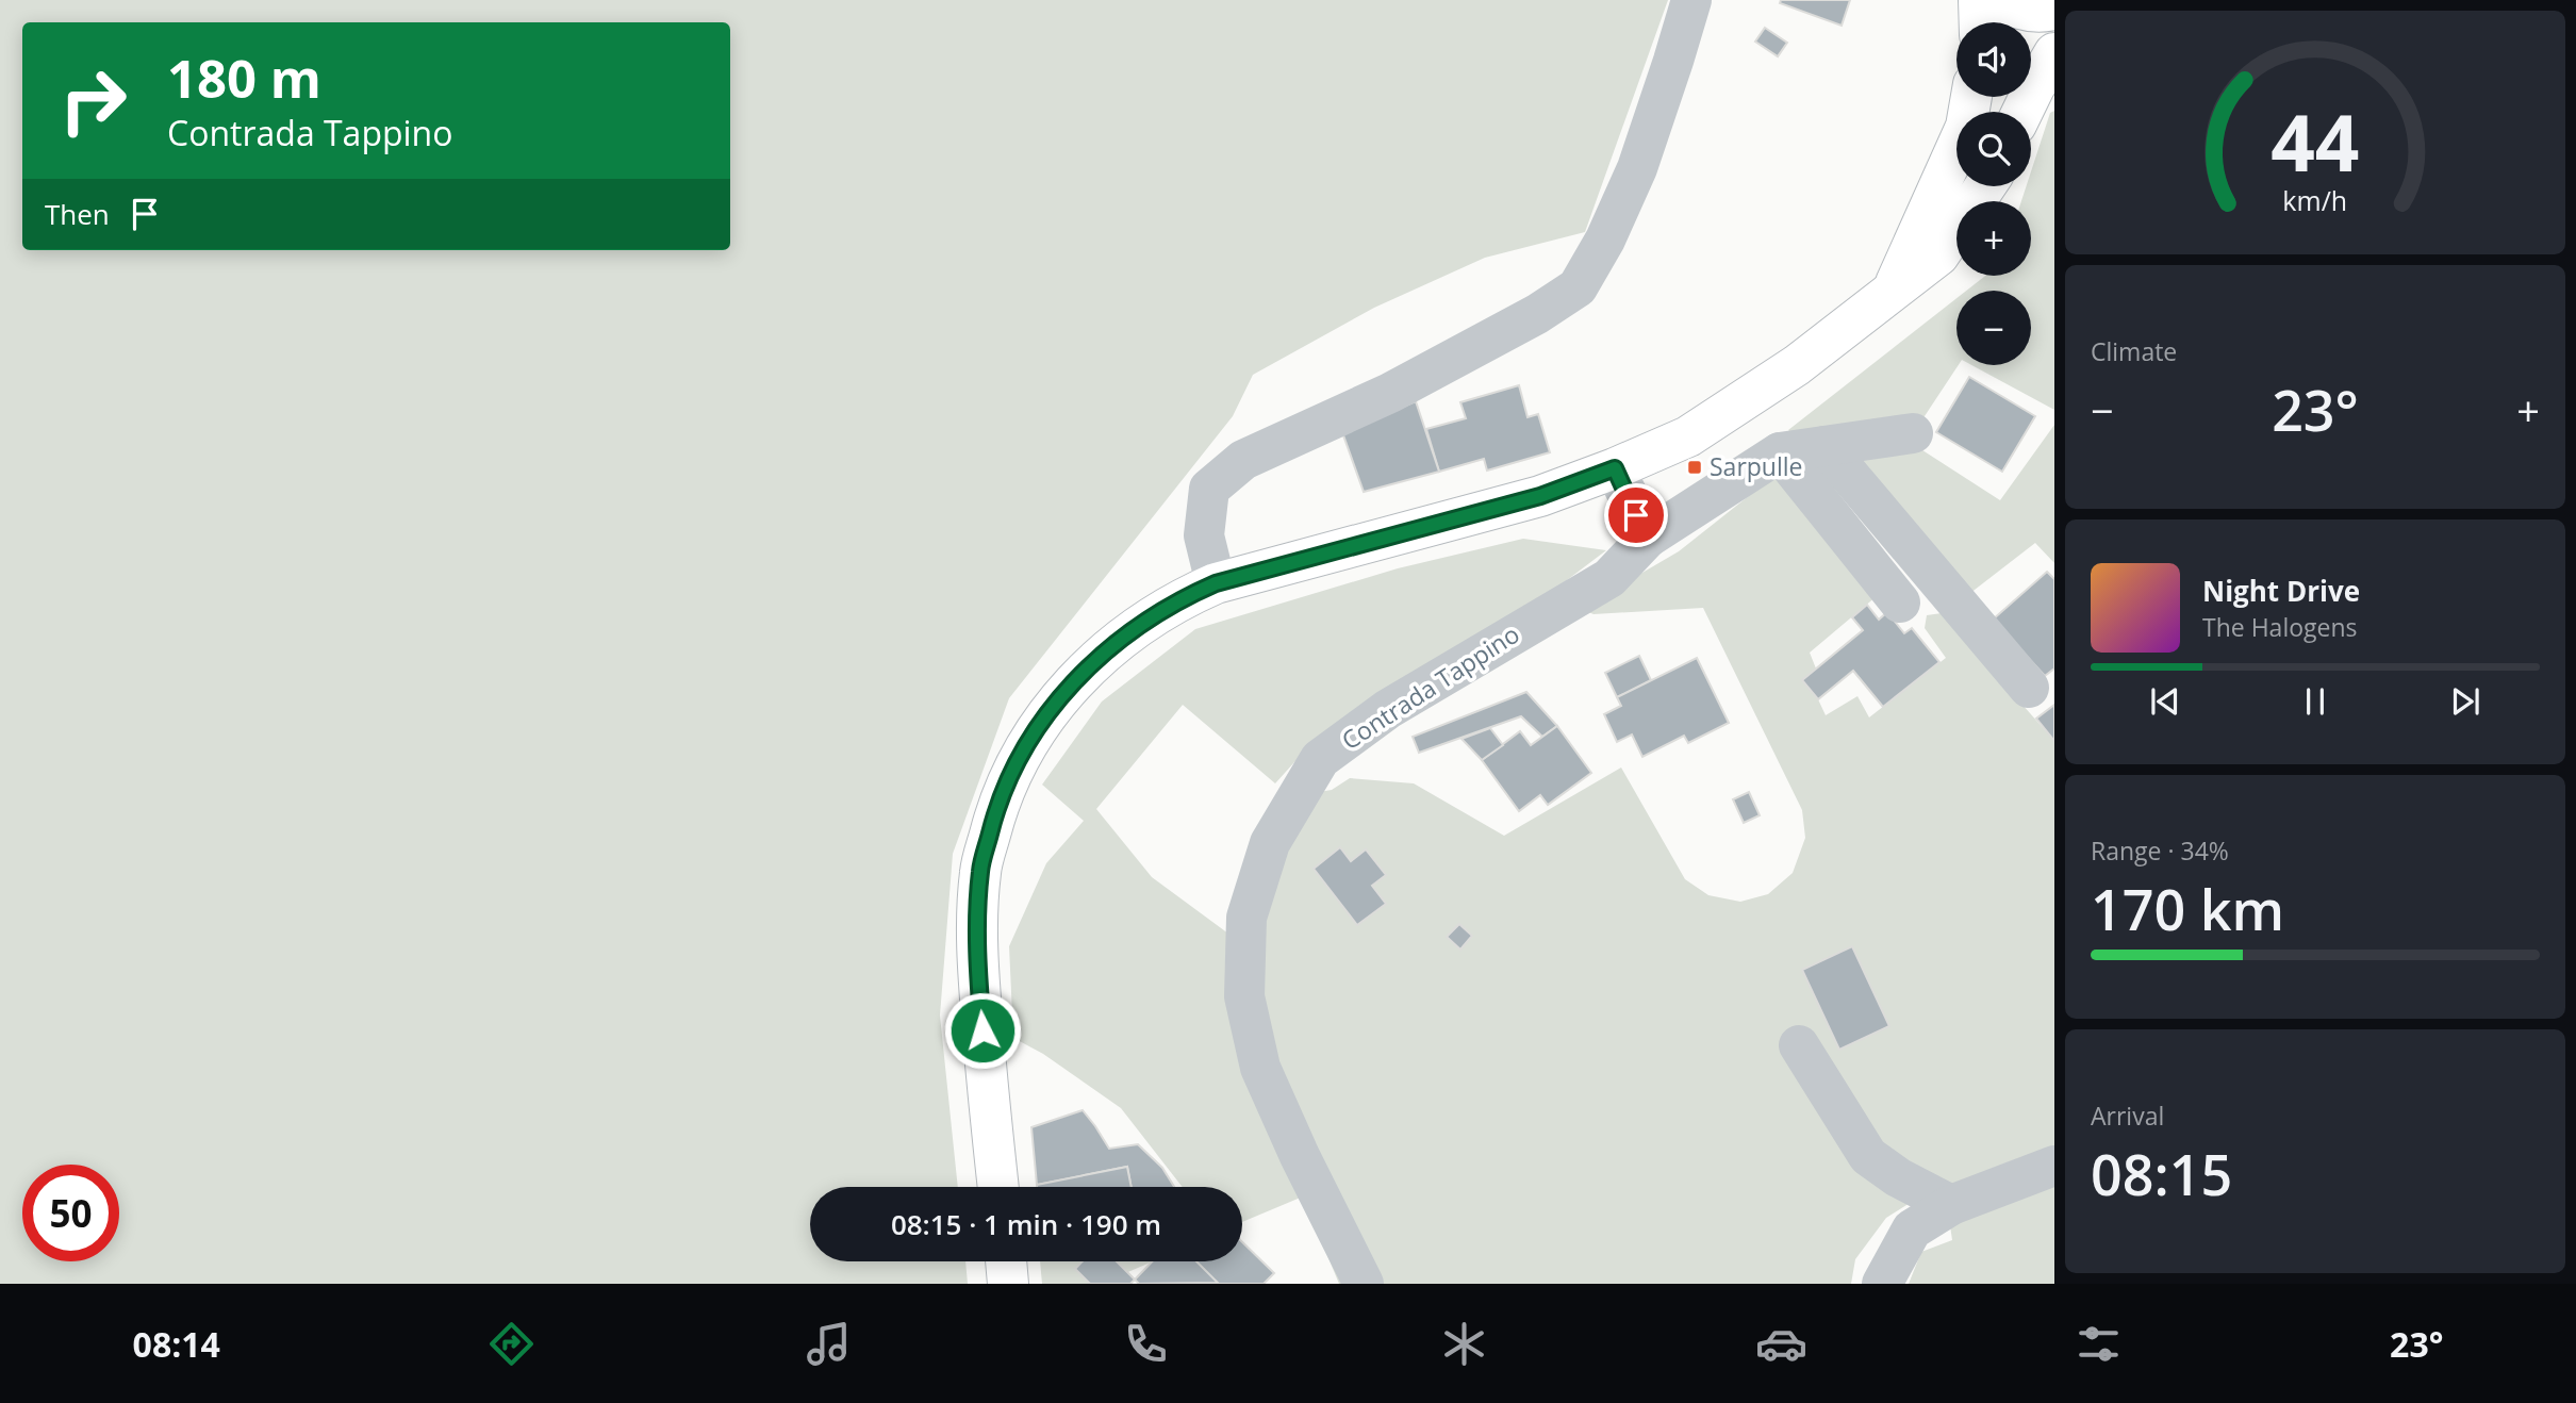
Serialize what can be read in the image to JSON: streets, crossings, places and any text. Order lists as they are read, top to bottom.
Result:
{
  "streets": {
    "street": ["Contrada Tappino"]
  },
  "places": {
    "transit": ["Sarpulle"]
  },
  "page": {
    "map_buttons": ["+", "−"],
    "turn": ["180 m", "Contrada Tappino"],
    "then": "Then",
    "tile": [
      "Climate",
      ["Range · 34%", "170 km"],
      ["Arrival", "08:15"]
    ],
    "heat": ["−", "23°", "+"],
    "song": ["Night Drive", "The Halogens"],
    "limit": "50",
    "trip": "08:15 · 1 min · 190 m",
    "tabs": ["08:14", "23°"],
    "gauge": ["44", "km/h"]
  }
}
